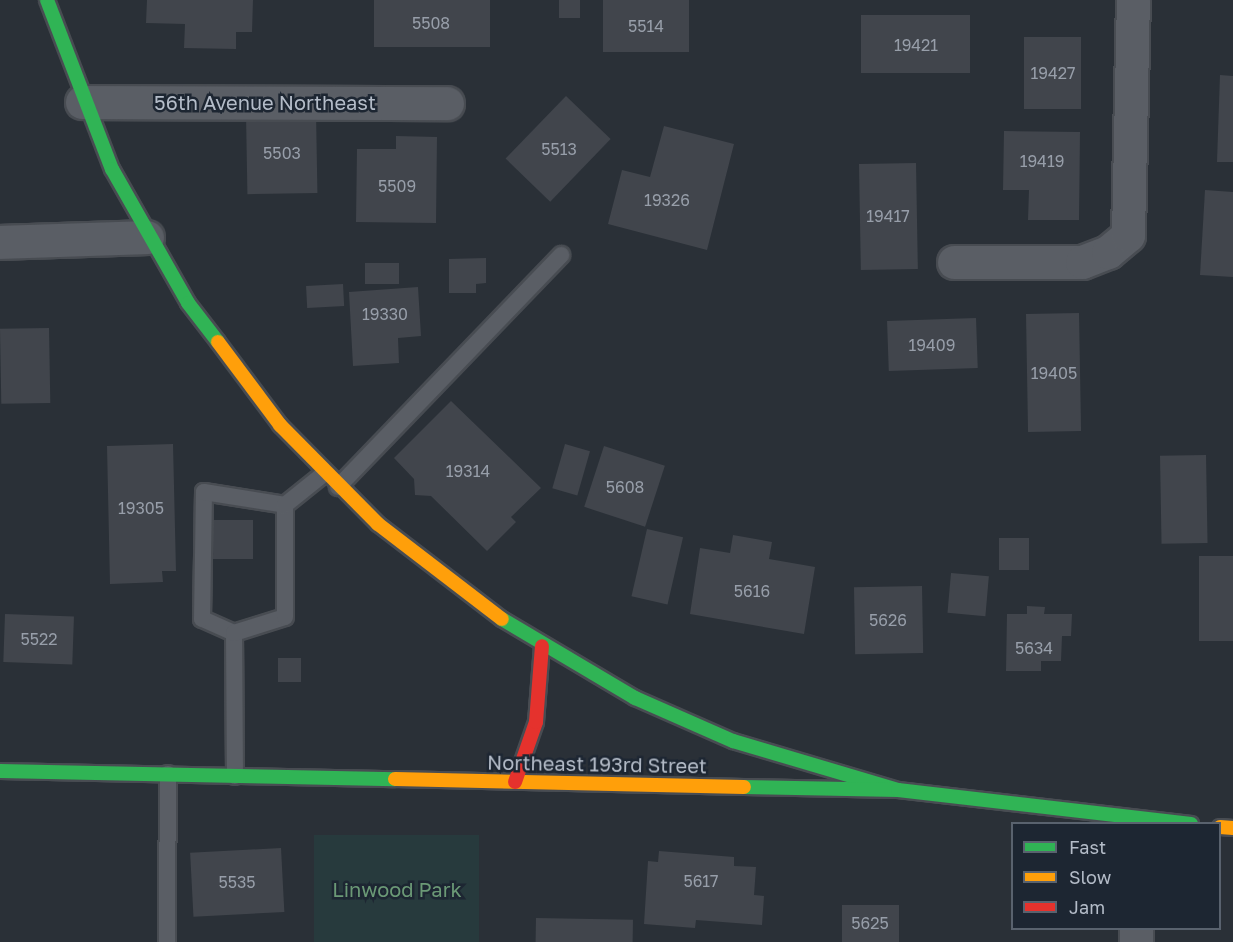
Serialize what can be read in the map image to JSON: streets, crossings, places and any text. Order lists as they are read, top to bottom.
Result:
{
  "streets": {
    "main road": ["Northeast 193rd Street"],
    "street": ["56th Avenue Northeast"]
  },
  "parks": ["Linwood Park"],
  "house_numbers": [
    "5508",
    "5514",
    "19421",
    "19427",
    "5513",
    "5503",
    "19419",
    "5509",
    "19326",
    "19417",
    "19330",
    "19409",
    "19405",
    "19314",
    "5608",
    "19305",
    "5616",
    "5626",
    "5522",
    "5634",
    "5617",
    "5535",
    "5625"
  ],
  "legend": ["Fast", "Slow", "Jam"]
}
